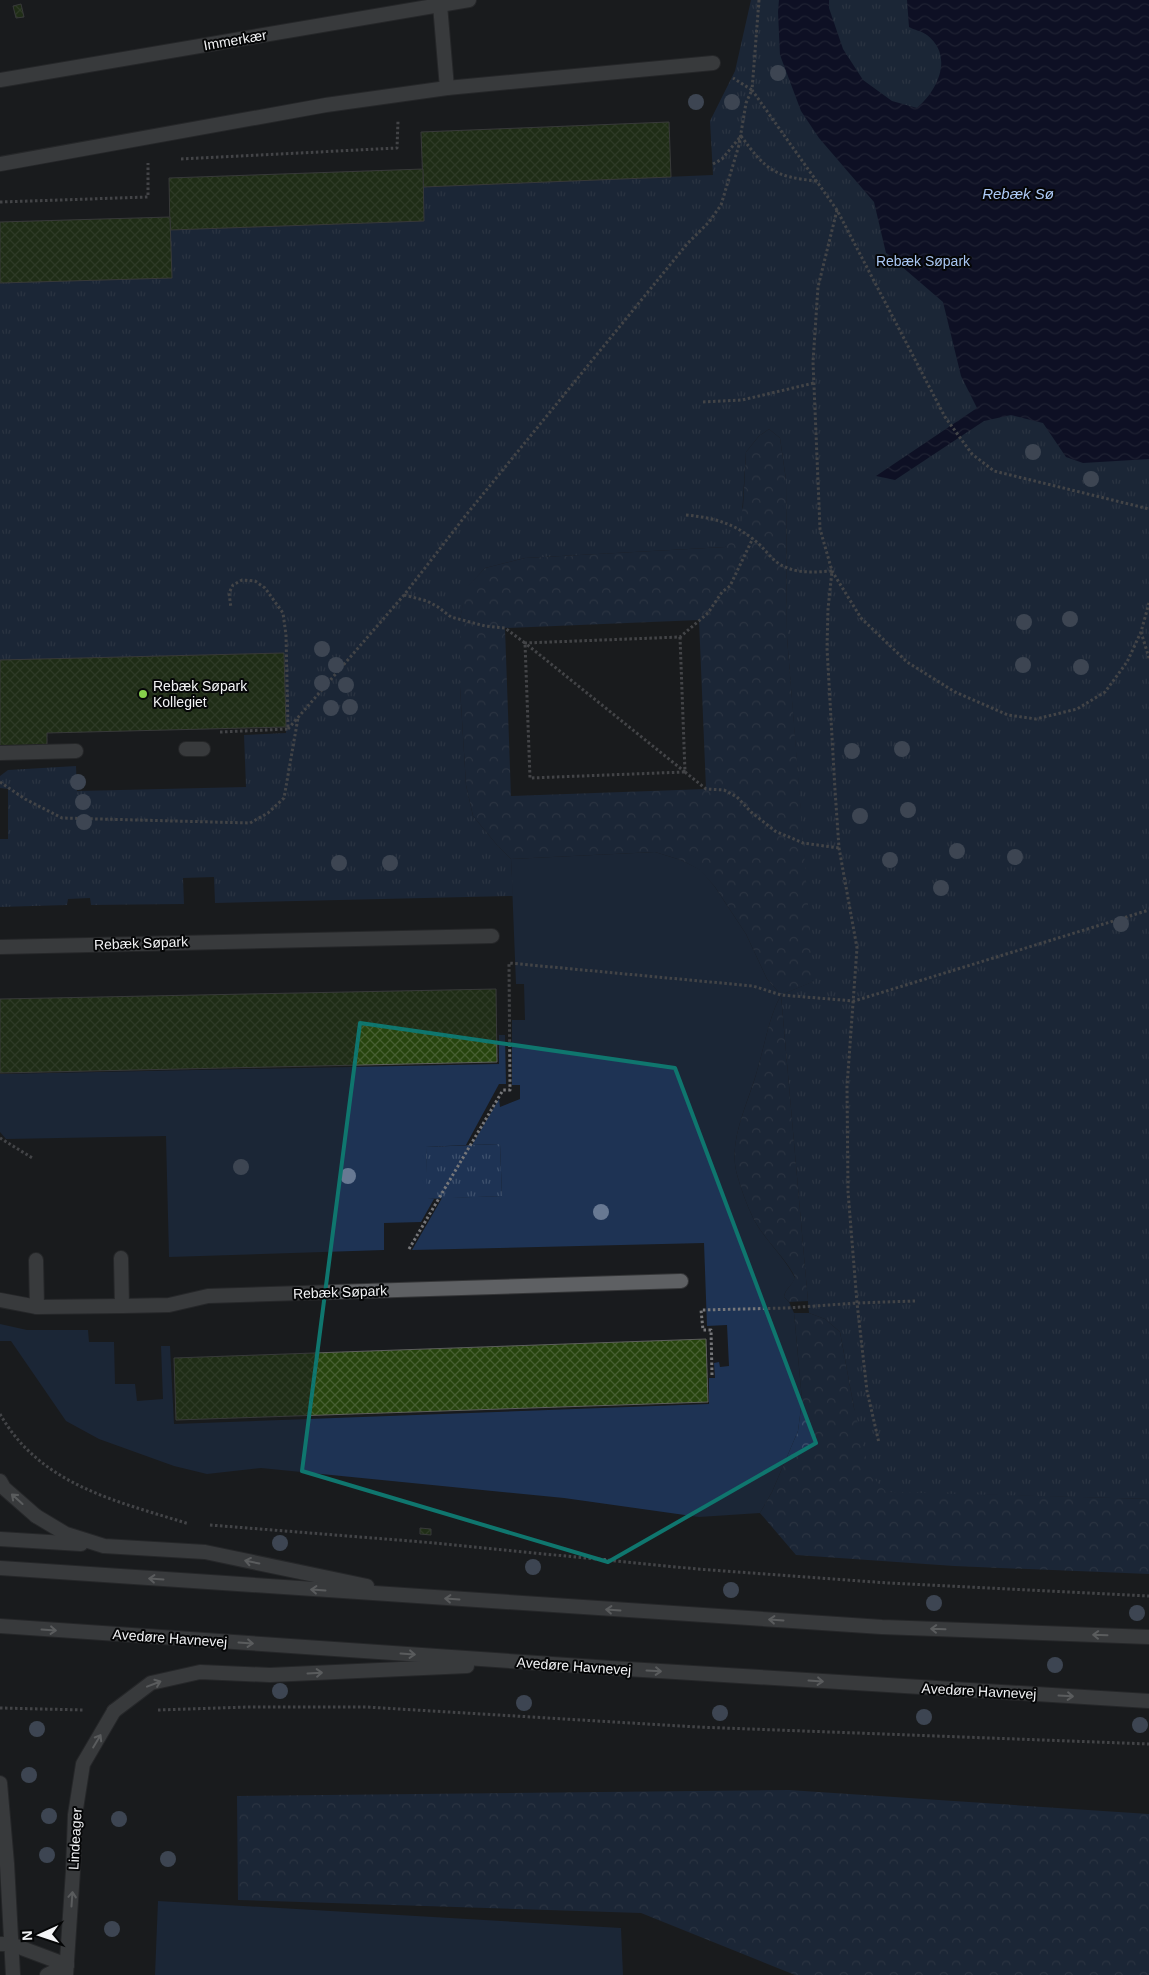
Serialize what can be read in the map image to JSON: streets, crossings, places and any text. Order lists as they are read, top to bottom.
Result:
{
  "streets": {
    "street": [
      "Immerkær",
      "Rebæk Søpark",
      "Avedøre Havnevej",
      "Lindeager"
    ]
  },
  "water": ["Rebæk Sø"],
  "parks": ["Rebæk Søpark"],
  "places": ["Rebæk Søpark Kollegiet"],
  "north": "left"
}
